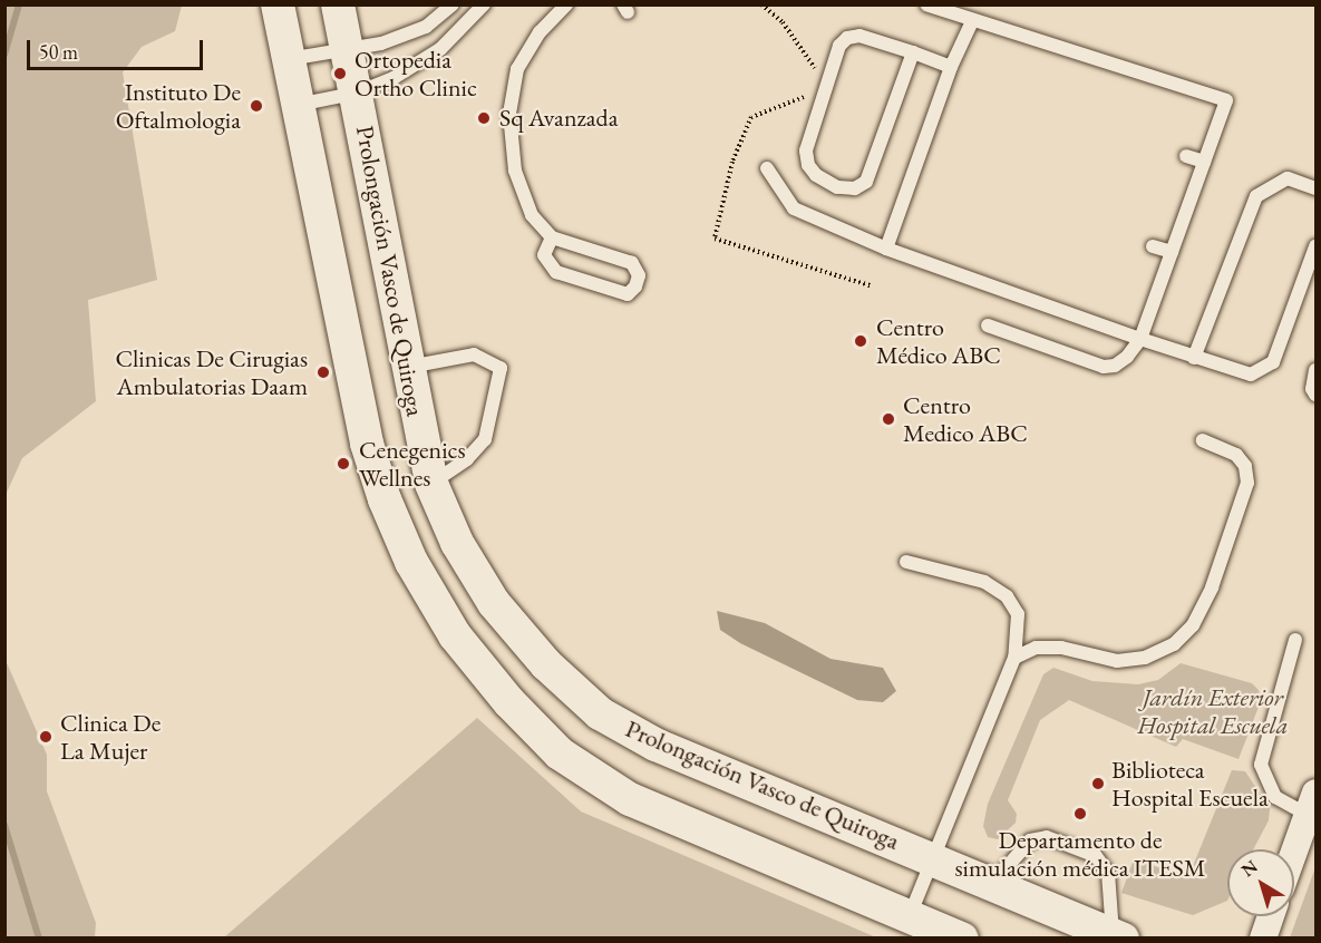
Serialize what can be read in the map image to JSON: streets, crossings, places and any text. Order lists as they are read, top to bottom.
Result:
{
  "streets": {
    "street": ["Prolongación Vasco de Quiroga"]
  },
  "parks": ["Jardín Exterior Hospital Escuela"],
  "places": [
    "Ortopedia Ortho Clinic",
    "Instituto De Oftalmologia",
    "Sq Avanzada",
    "Centro Médico ABC",
    "Clinicas De Cirugias Ambulatorias Daam",
    "Centro Medico ABC",
    "Cenegenics Wellnes",
    "Clinica De La Mujer",
    "Biblioteca Hospital Escuela",
    "Departamento de simulación médica ITESM"
  ],
  "scale_bar": "50 m",
  "north": "top left"
}
